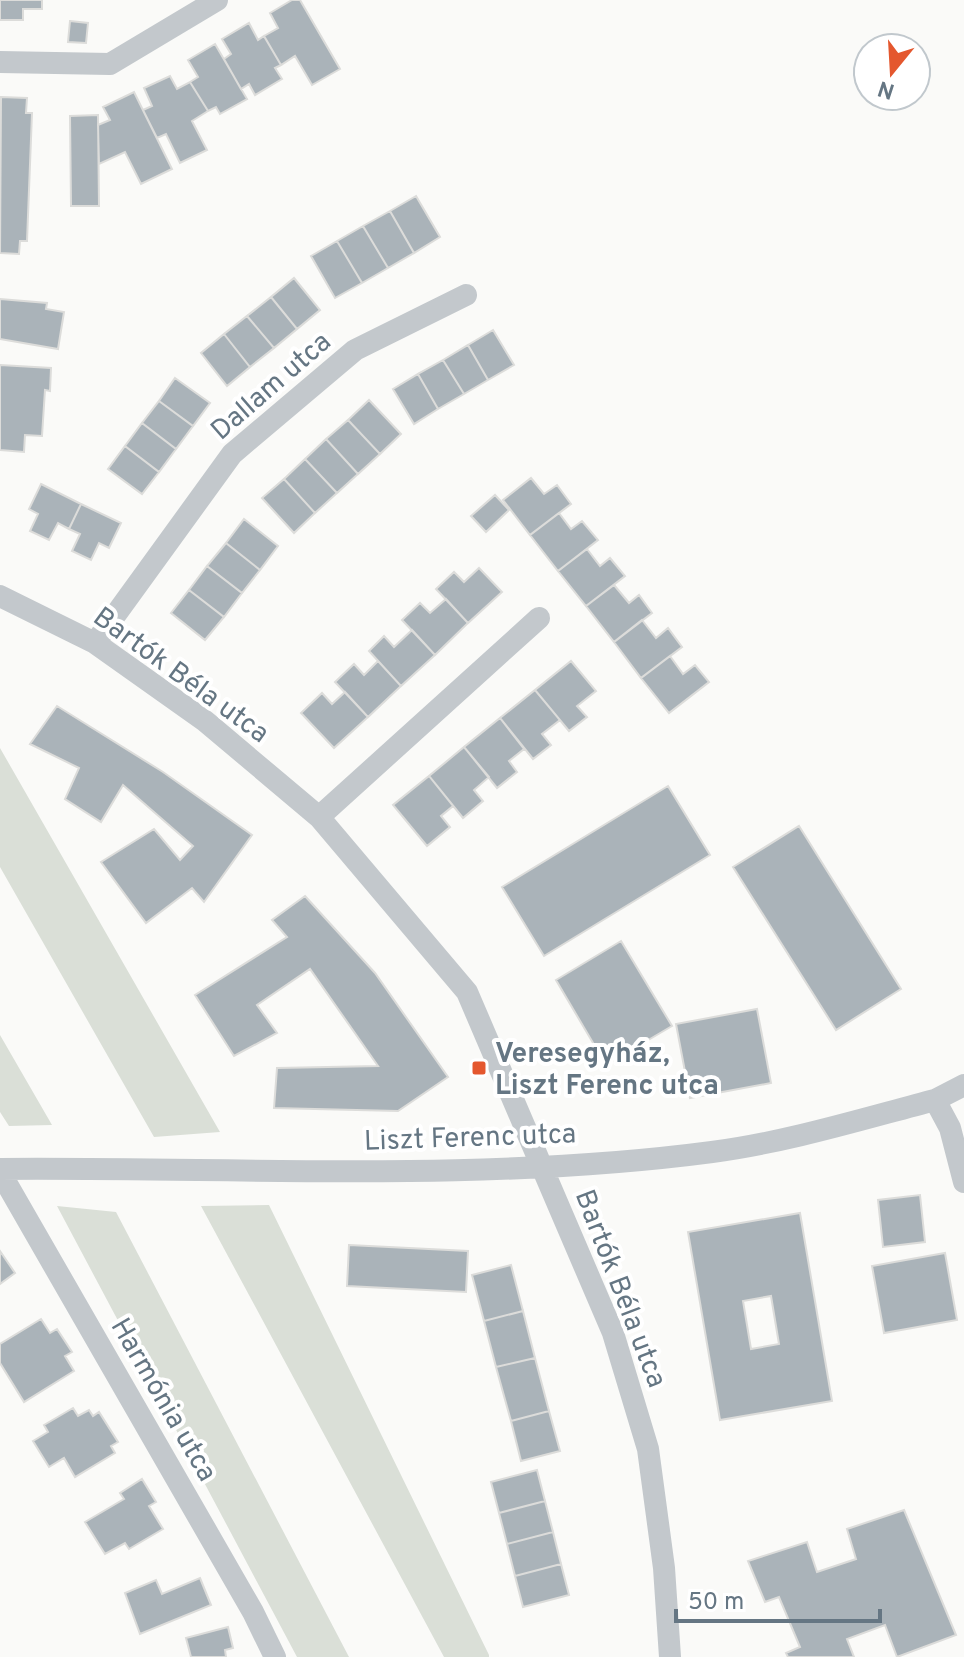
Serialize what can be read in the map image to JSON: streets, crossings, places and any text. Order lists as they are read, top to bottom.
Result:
{
  "streets": {
    "street": [
      "Dallam utca",
      "Bartók Béla utca",
      "Liszt Ferenc utca",
      "Harmónia utca"
    ]
  },
  "crossings": [
    ["Dallam utca", "Bartók Béla utca"],
    ["Bartók Béla utca", "Liszt Ferenc utca"],
    ["Liszt Ferenc utca", "Harmónia utca"]
  ],
  "places": {
    "transit": ["Veresegyház, Liszt Ferenc utca"]
  },
  "scale_bar": "50 m",
  "north": "bottom"
}
